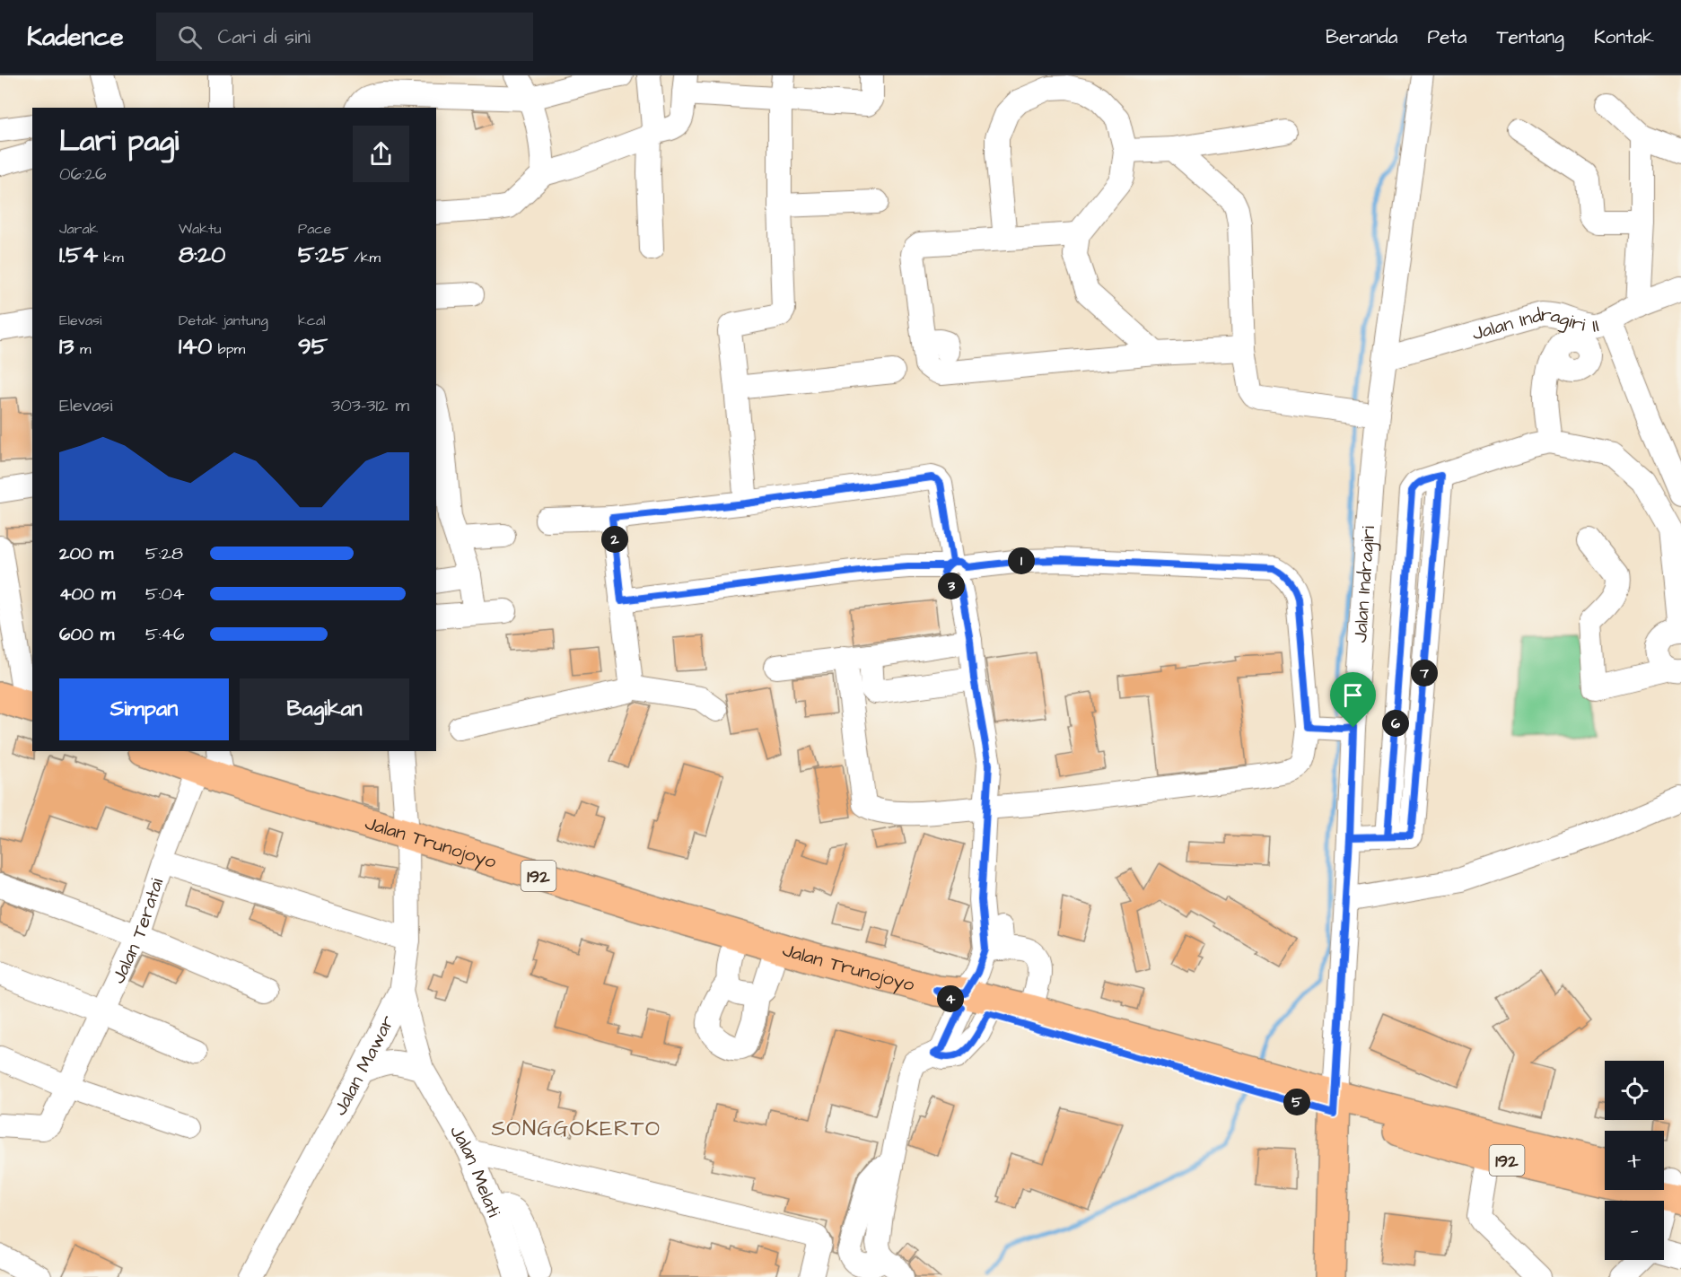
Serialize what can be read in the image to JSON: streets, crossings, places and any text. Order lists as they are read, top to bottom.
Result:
{
  "streets": {
    "main road": ["Jalan Trunojoyo", "192"],
    "street": [
      "Jalan Indragiri II",
      "Jalan Indragiri",
      "Jalan Teratai",
      "Jalan Mawar",
      "Jalan Melati"
    ]
  },
  "crossings": [
    ["Jalan Indragiri II", "Jalan Indragiri"],
    ["Jalan Indragiri", "Jalan Trunojoyo"],
    ["Jalan Indragiri", "192"],
    ["Jalan Trunojoyo", "192"],
    ["Jalan Trunojoyo", "Jalan Teratai"],
    ["Jalan Trunojoyo", "Jalan Mawar"],
    ["Jalan Mawar", "Jalan Melati"]
  ],
  "districts": ["SONGGOKERTO"],
  "page": {
    "header": "Kadence",
    "search": "Cari di sini",
    "nav": [
      "Beranda",
      "Peta",
      "Tentang",
      "Kontak"
    ],
    "heading": ["Lari pagi", "06:26"],
    "stats": [
      ["Jarak", "1.54 km"],
      ["Waktu", "8:20"],
      ["Pace", "5:25 /km"],
      ["Elevasi", "13 m"],
      ["Detak jantung", "140 bpm"],
      ["kcal", "95"]
    ],
    "chart": ["Elevasi", "303–312 m"],
    "pins": [
      "2",
      "1",
      "3",
      "7",
      "6",
      "4",
      "5"
    ],
    "list": [
      {
        "name": "200 m",
        "note": "5:28"
      },
      {
        "name": "400 m",
        "note": "5:04"
      },
      {
        "name": "600 m",
        "note": "5:46"
      }
    ],
    "buttons": ["Simpan", "Bagikan"],
    "map_buttons": ["+", "−"]
  }
}
